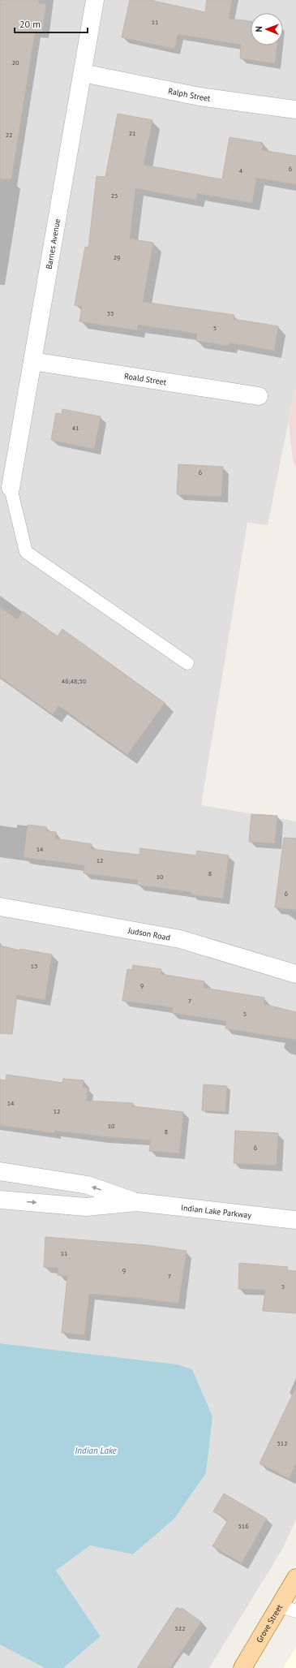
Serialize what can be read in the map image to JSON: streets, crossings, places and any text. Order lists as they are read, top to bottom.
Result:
{
  "streets": {
    "main road": ["Grove Street"],
    "street": [
      "Ralph Street",
      "Barnes Avenue",
      "Roald Street",
      "Judson Road",
      "Indian Lake Parkway"
    ]
  },
  "crossings": [
    ["Ralph Street", "Barnes Avenue"],
    ["Barnes Avenue", "Roald Street"]
  ],
  "water": ["Indian Lake"],
  "house_numbers": [
    "11",
    "20",
    "21",
    "22",
    "6",
    "4",
    "25",
    "29",
    "33",
    "5",
    "41",
    "6",
    "46;48;50",
    "14",
    "12",
    "8",
    "10",
    "6",
    "13",
    "9",
    "7",
    "5",
    "14",
    "12",
    "10",
    "8",
    "6",
    "11",
    "9",
    "7",
    "3",
    "512",
    "516",
    "522"
  ],
  "scale_bar": "20 m",
  "north": "left"
}
